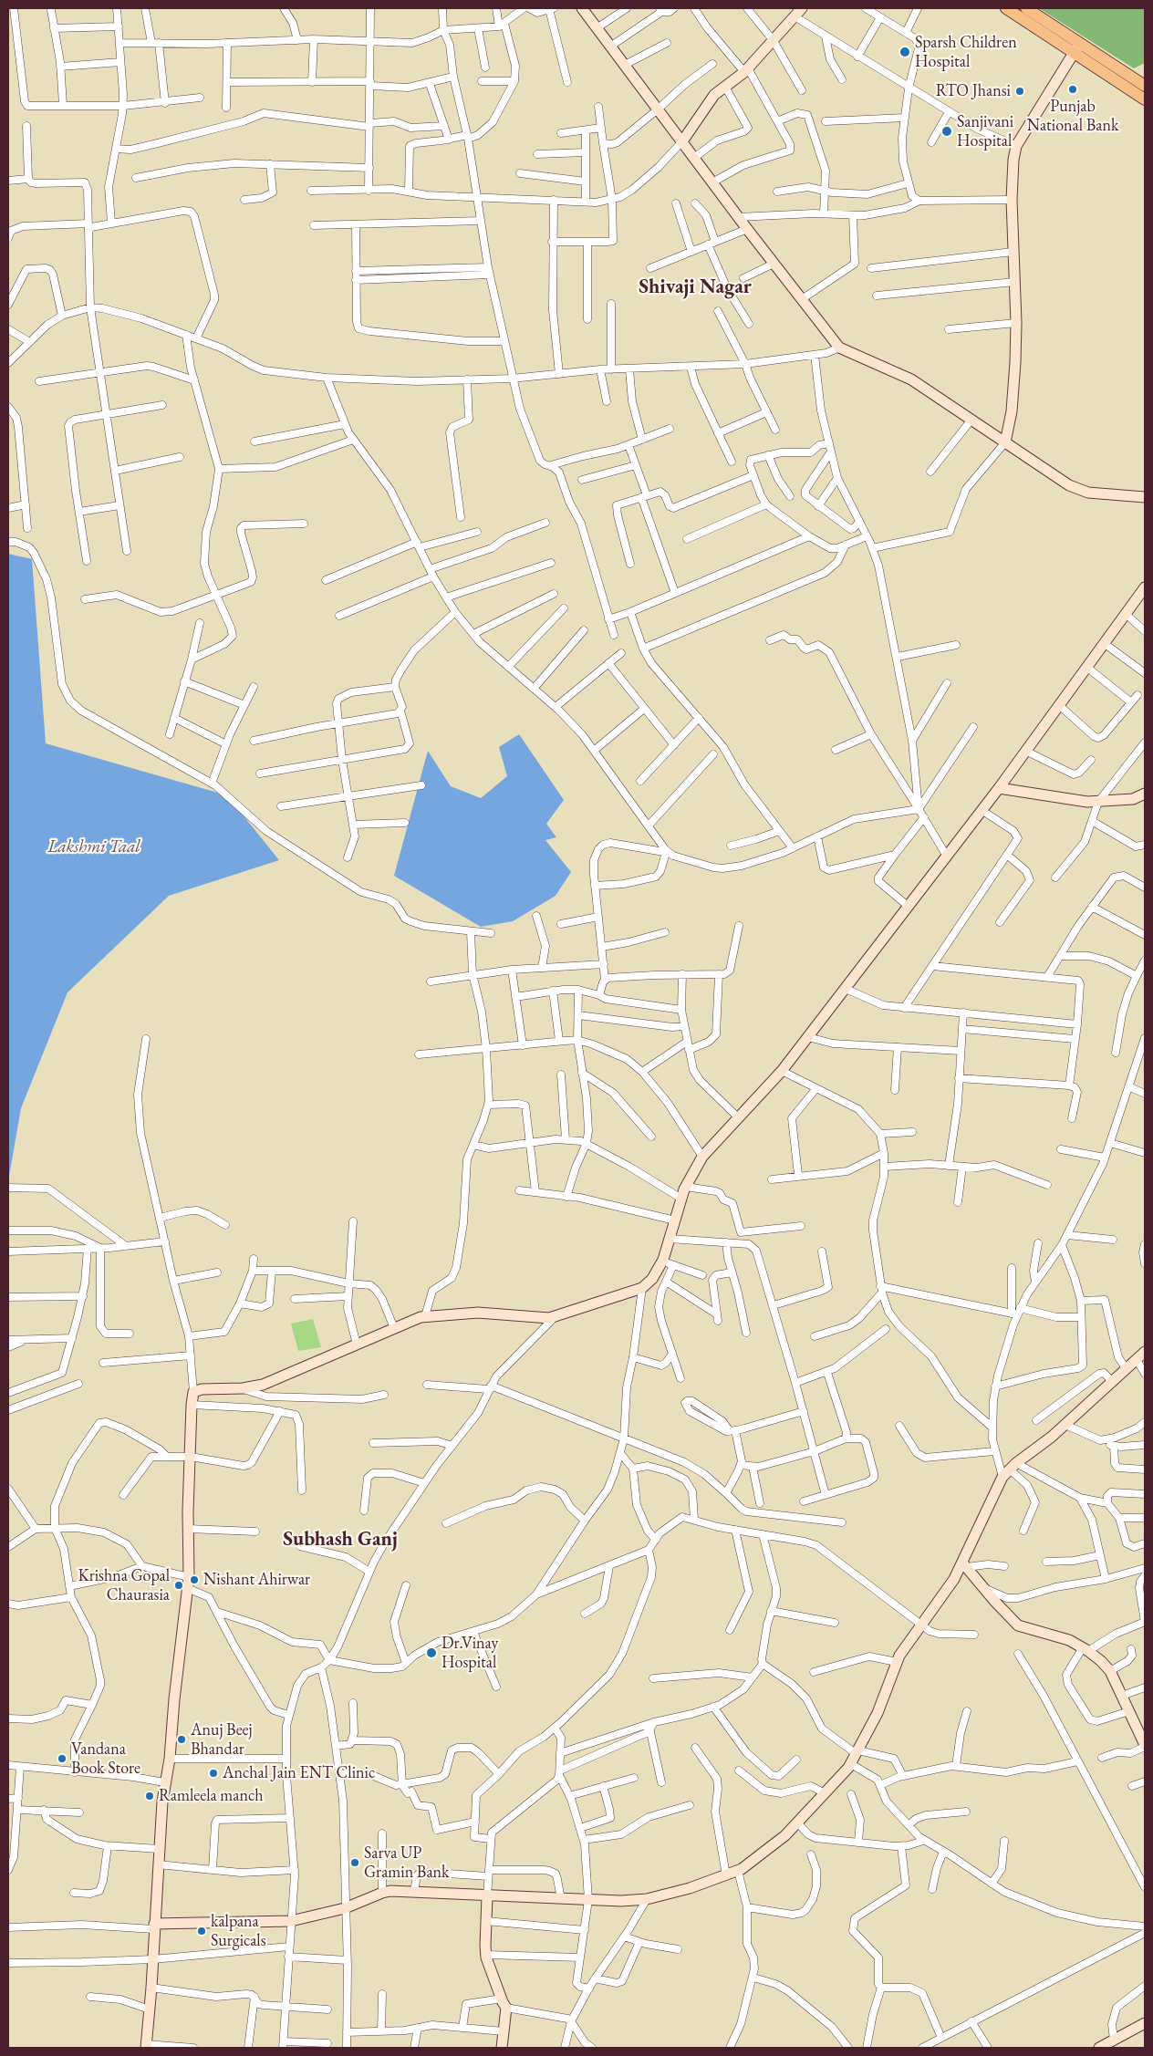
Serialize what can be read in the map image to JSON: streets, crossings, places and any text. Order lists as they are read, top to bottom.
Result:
{
  "districts": ["Shivaji Nagar", "Subhash Ganj"],
  "water": ["Lakshmi Taal"],
  "places": [
    "Sparsh Children Hospital",
    "Punjab National Bank",
    "RTO Jhansi",
    "Sanjivani Hospital",
    "Nishant Ahirwar",
    "Krishna Gopal Chaurasia",
    "Dr.Vinay Hospital",
    "Anuj Beej Bhandar",
    "Vandana Book Store",
    "Anchal Jain ENT Clinic",
    "Ramleela manch",
    "Sarva UP Gramin Bank",
    "kalpana Surgicals"
  ]
}
